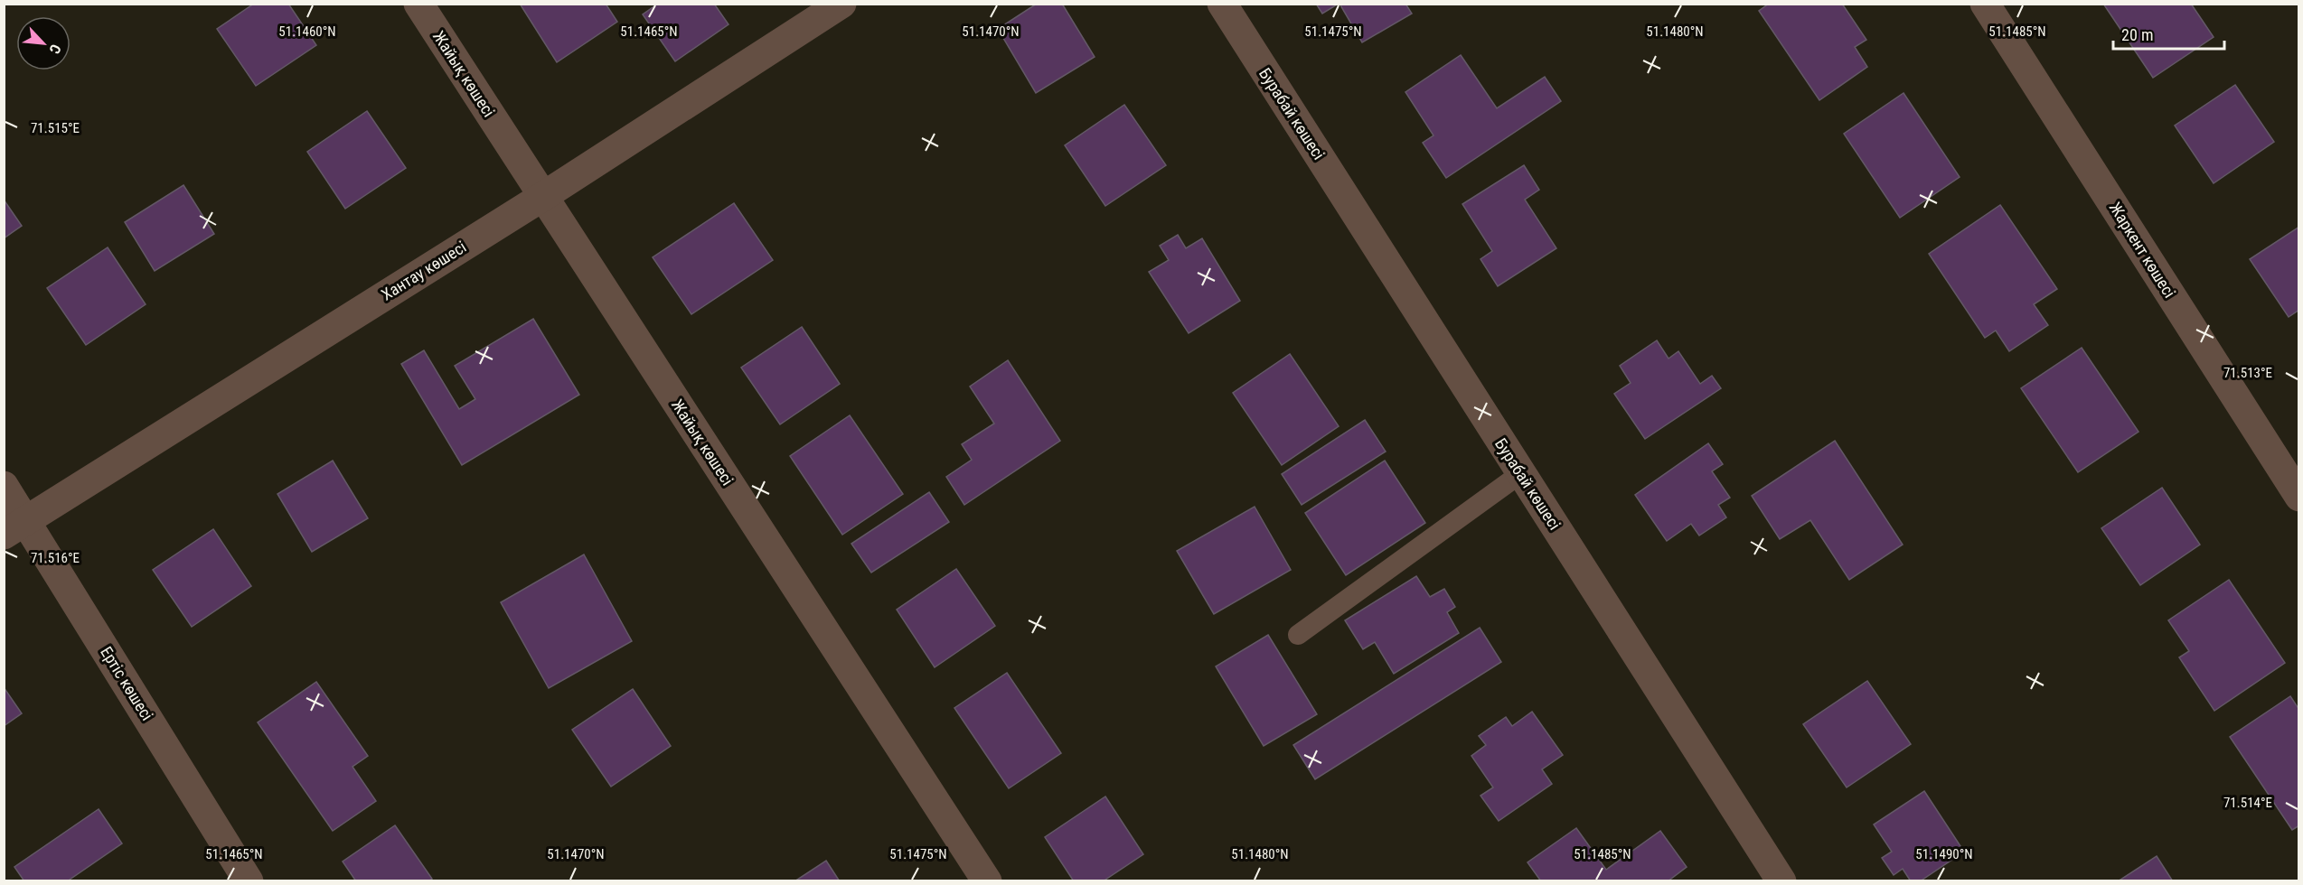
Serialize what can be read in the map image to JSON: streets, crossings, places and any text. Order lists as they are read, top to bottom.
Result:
{
  "streets": {
    "street": [
      "Жайық көшесі",
      "Бурабай көшесі",
      "Жаркент көшесі",
      "Хантау көшесі",
      "Ертіс көшесі"
    ]
  },
  "crossings": [
    ["Жайық көшесі", "Хантау көшесі"],
    ["Хантау көшесі", "Ертіс көшесі"]
  ],
  "scale_bar": "20 m",
  "north": "bottom right",
  "coordinates": [
    "51.1465°N",
    "51.1470°N",
    "51.1475°N",
    "51.1485°N",
    "51.1460°N",
    "51.1480°N",
    "71.515°E",
    "71.513°E",
    "71.516°E",
    "71.514°E",
    "51.1490°N"
  ]
}
